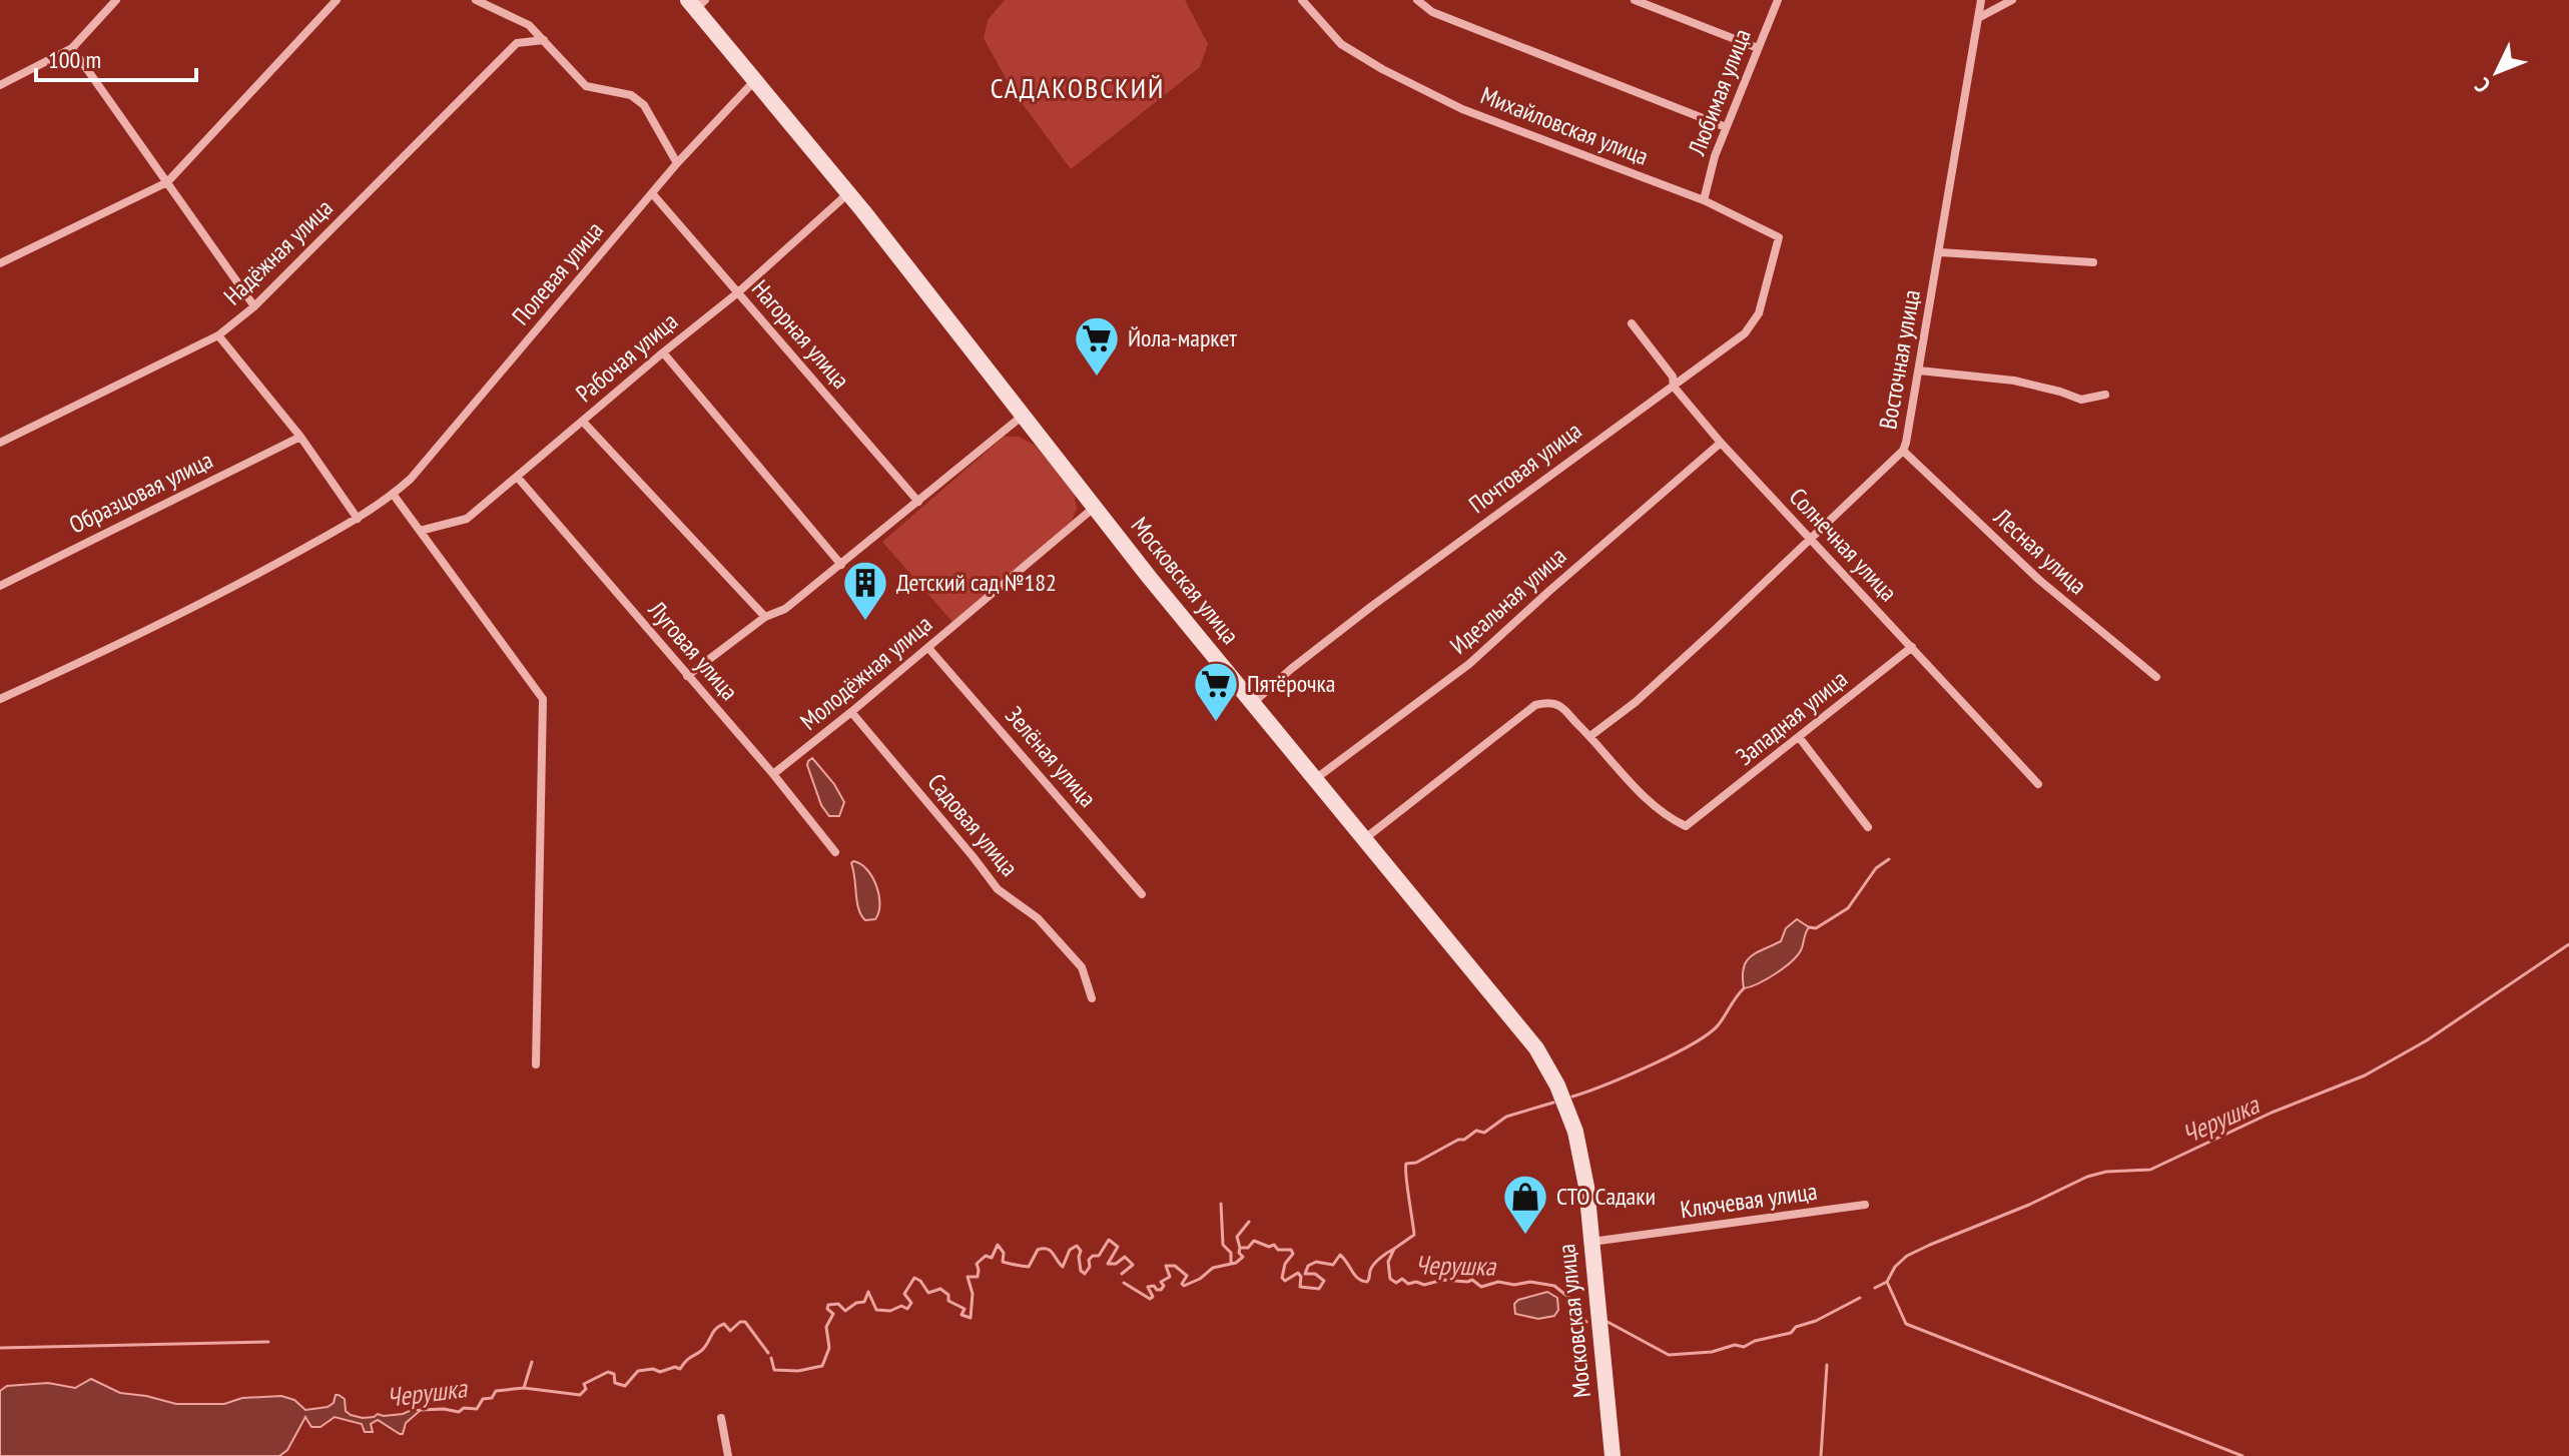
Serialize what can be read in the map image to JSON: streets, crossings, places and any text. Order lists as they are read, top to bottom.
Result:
{
  "streets": {
    "main road": ["Московская улица"],
    "street": [
      "Любимая улица",
      "Михайловская улица",
      "Надёжная улица",
      "Полевая улица",
      "Нагорная улица",
      "Рабочая улица",
      "Восточная улица",
      "Почтовая улица",
      "Образцовая улица",
      "Солнечная улица",
      "Лесная улица",
      "Идеальная улица",
      "Луговая улица",
      "Молодёжная улица",
      "Западная улица",
      "Зелёная улица",
      "Садовая улица",
      "Ключевая улица"
    ]
  },
  "crossings": [
    ["Любимая улица", "Михайловская улица"],
    ["Михайловская улица", "Почтовая улица"],
    ["Полевая улица", "Нагорная улица"],
    ["Полевая улица", "Московская улица"],
    ["Нагорная улица", "Рабочая улица"],
    ["Рабочая улица", "Московская улица"],
    ["Рабочая улица", "Луговая улица"],
    ["Восточная улица", "Солнечная улица"],
    ["Восточная улица", "Лесная улица"],
    ["Восточная улица", "Западная улица"],
    ["Почтовая улица", "Солнечная улица"],
    ["Почтовая улица", "Московская улица"],
    ["Солнечная улица", "Идеальная улица"],
    ["Солнечная улица", "Западная улица"],
    ["Московская улица", "Идеальная улица"],
    ["Московская улица", "Молодёжная улица"],
    ["Московская улица", "Ключевая улица"],
    ["Луговая улица", "Молодёжная улица"],
    ["Молодёжная улица", "Зелёная улица"],
    ["Молодёжная улица", "Садовая улица"]
  ],
  "districts": ["САДАКОВСКИЙ"],
  "water": ["Черушка"],
  "places": {
    "supermarket": ["Йола-маркет", "Пятёрочка"],
    "building": ["Детский сад №182"],
    "shop": ["СТО Садаки"]
  },
  "scale_bar": "100 m",
  "north": "bottom left"
}
